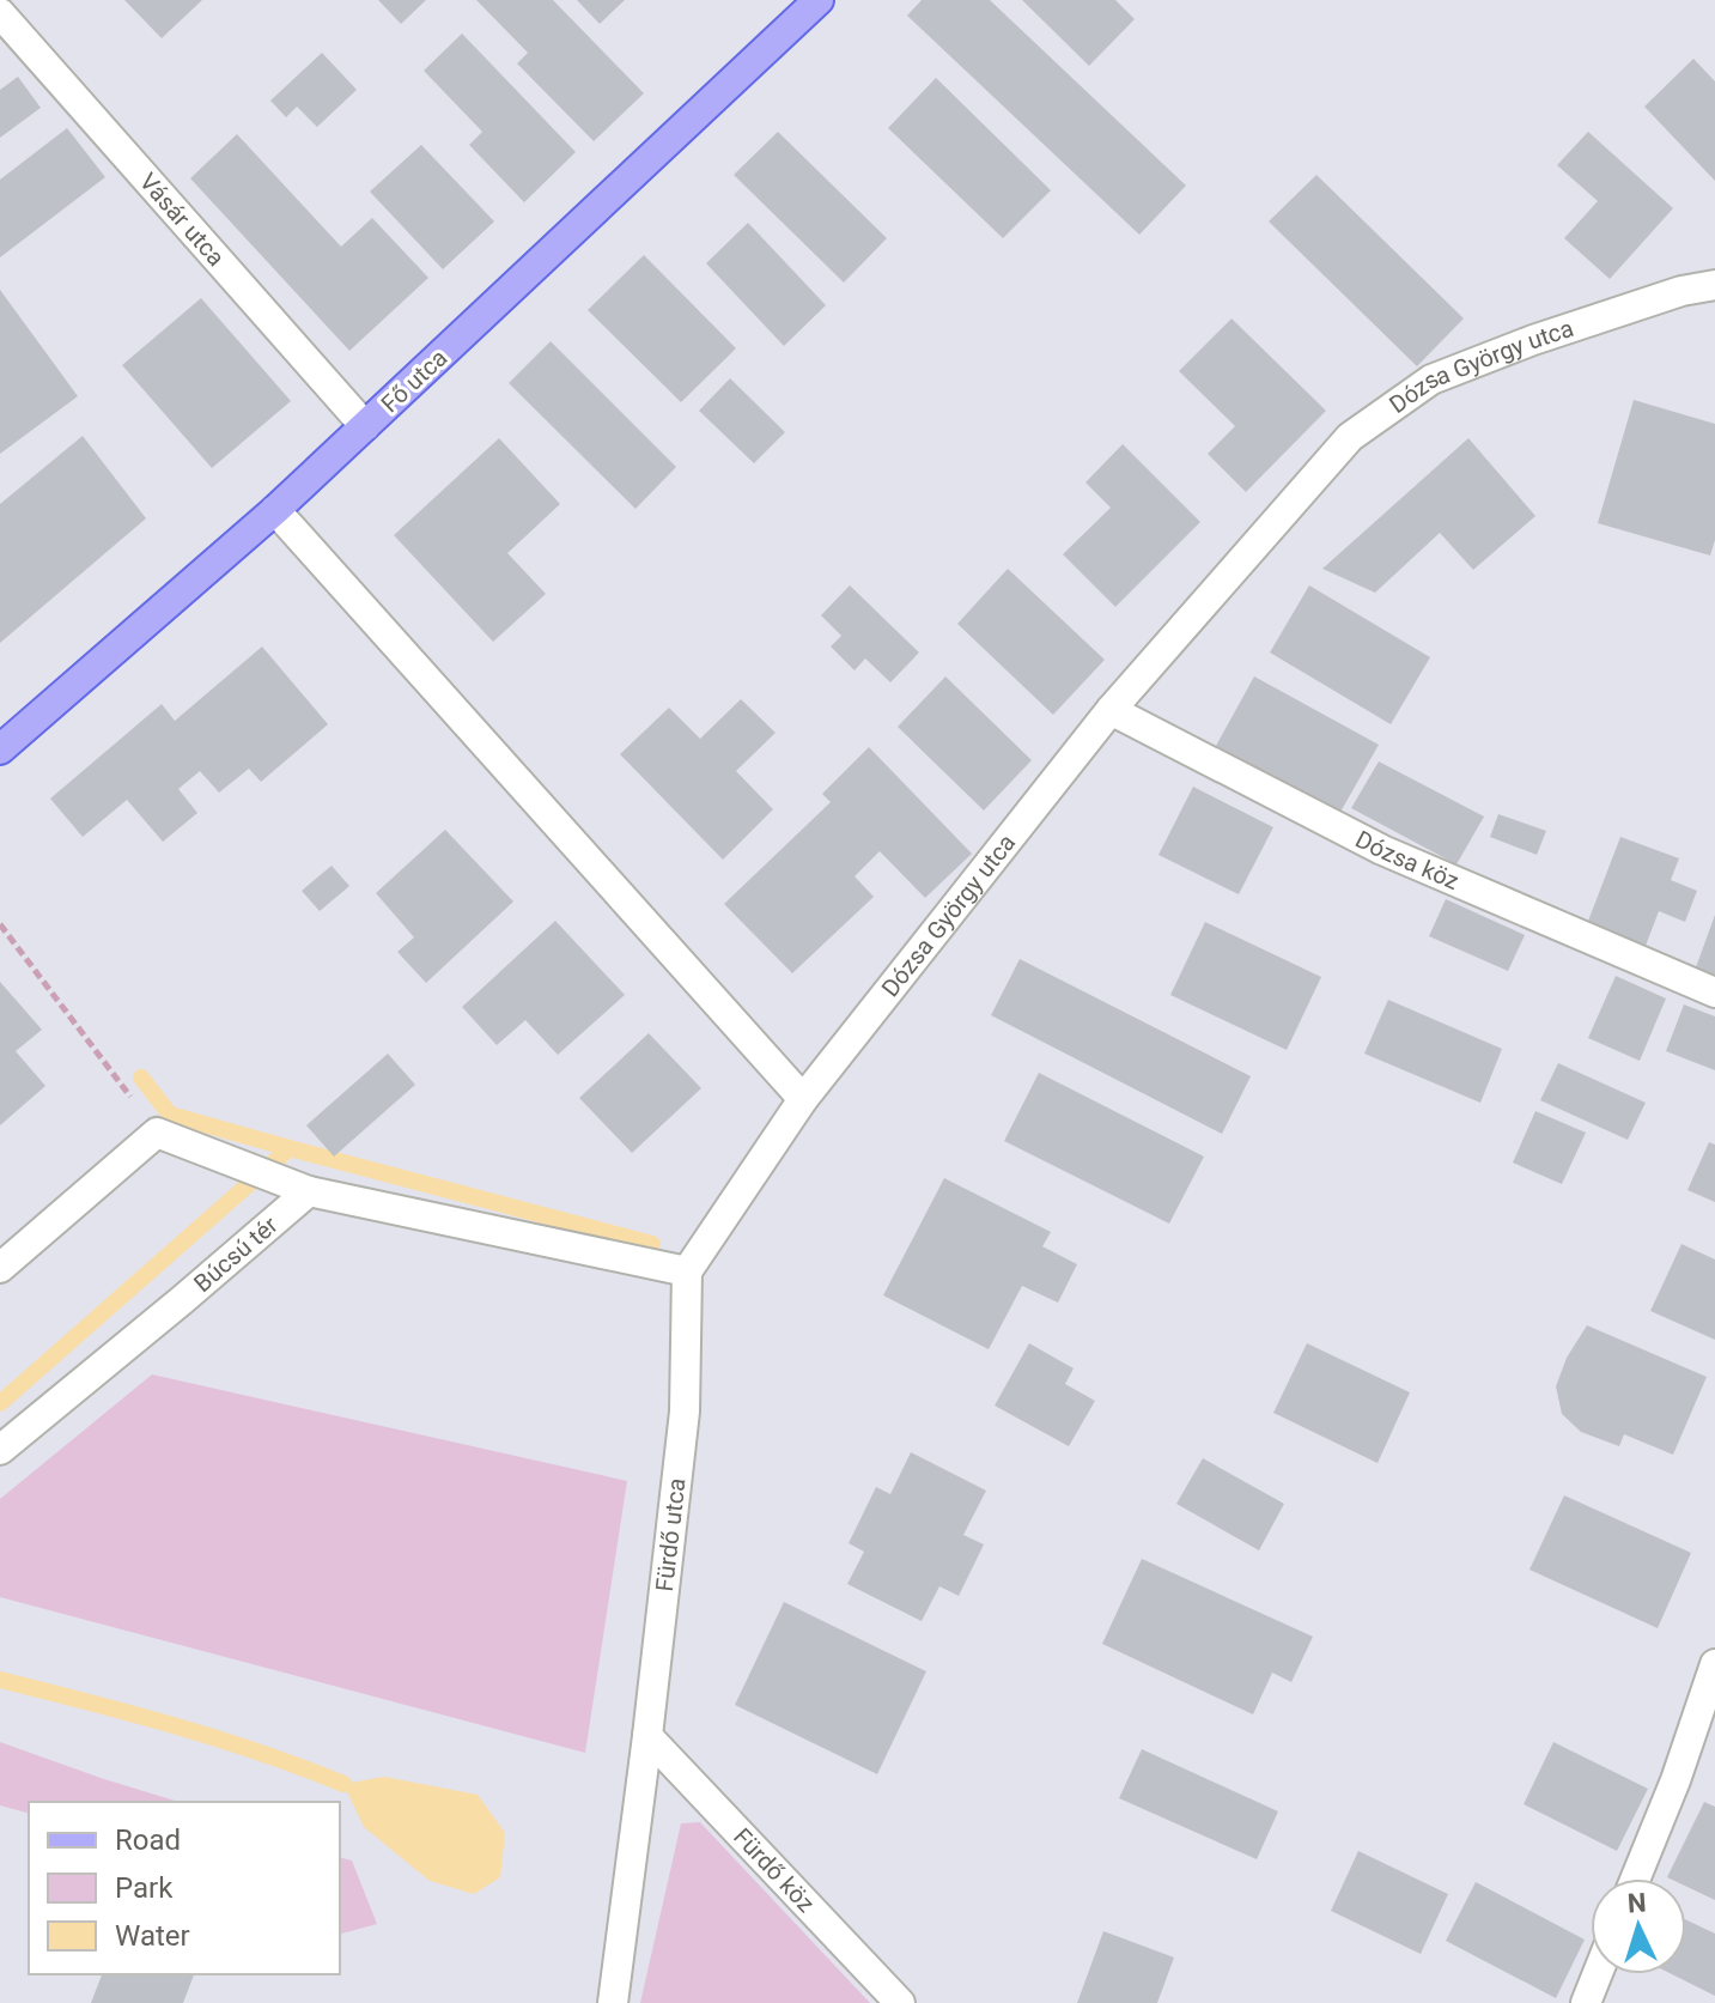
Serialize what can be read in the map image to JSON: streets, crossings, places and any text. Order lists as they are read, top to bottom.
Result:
{
  "streets": {
    "main road": ["Fő utca"],
    "street": [
      "Vásár utca",
      "Dózsa György utca",
      "Dózsa köz",
      "Búcsú tér",
      "Fürdő utca",
      "Fürdő köz"
    ]
  },
  "crossings": [
    ["Vásár utca", "Fő utca"],
    ["Dózsa György utca", "Dózsa köz"],
    ["Fürdő utca", "Fürdő köz"]
  ],
  "legend": ["Road", "Park", "Water"],
  "north": "top"
}
